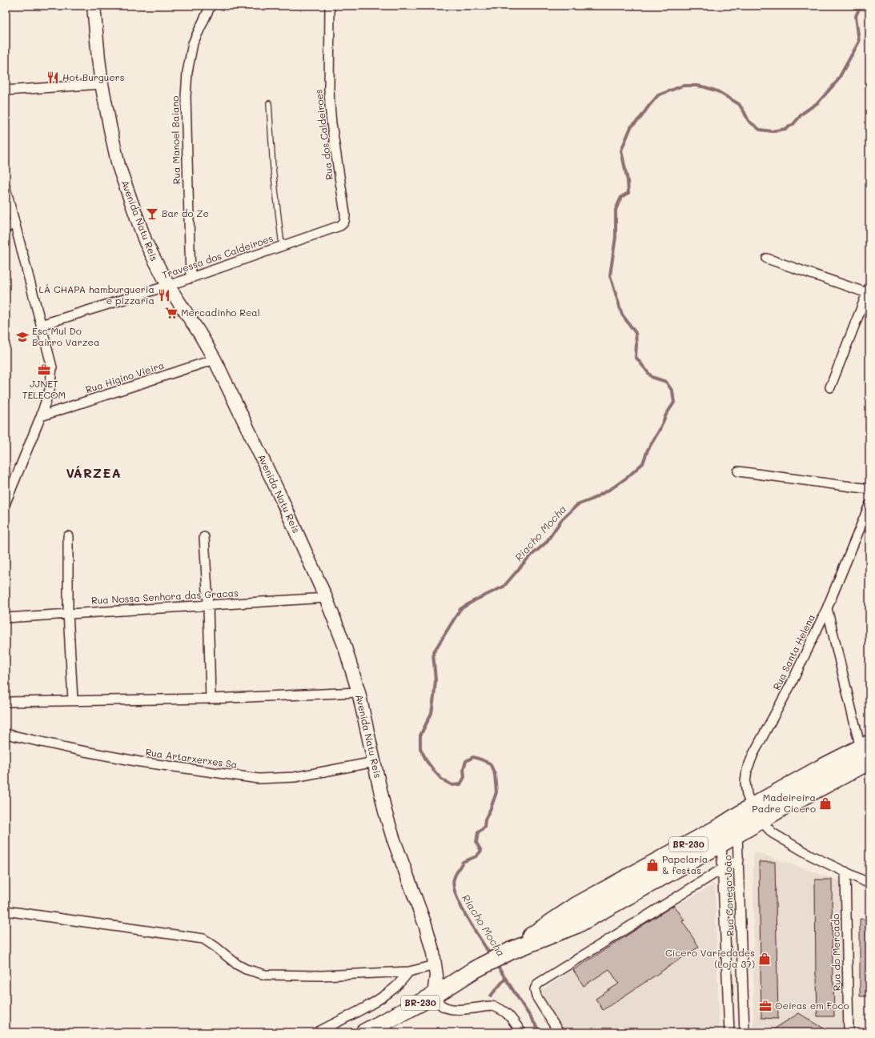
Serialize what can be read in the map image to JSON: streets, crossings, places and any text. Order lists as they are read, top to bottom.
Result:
{
  "streets": {
    "highway": ["BR-230"],
    "street": [
      "Rua dos Caldeiroes",
      "Rua Manoel Baiano",
      "Avenida Natu Reis",
      "Travessa dos Caldeiroes",
      "Rua Higino Vieira",
      "Rua Nossa Senhora das Gracas",
      "Rua Santa Helena",
      "Rua Artarxerxes Sa",
      "Rua Conego João",
      "Rua do Mercado"
    ]
  },
  "crossings": [
    ["Rua dos Caldeiroes", "Travessa dos Caldeiroes"],
    ["Rua Manoel Baiano", "Travessa dos Caldeiroes"],
    ["Avenida Natu Reis", "Travessa dos Caldeiroes"],
    ["Avenida Natu Reis", "Rua Higino Vieira"],
    ["Avenida Natu Reis", "Rua Nossa Senhora das Gracas"],
    ["Avenida Natu Reis", "Rua Artarxerxes Sa"],
    ["Avenida Natu Reis", "BR-230"],
    ["Rua Santa Helena", "BR-230"],
    ["BR-230", "Rua Conego João"]
  ],
  "districts": ["VÁRZEA"],
  "water": ["Riacho Mocha"],
  "places": {
    "restaurant": ["Hot Burguers", "LÁ CHAPA hamburgueria e pizzaria"],
    "bar": ["Bar do Ze"],
    "supermarket": ["Mercadinho Real"],
    "school or university": ["Esc Mul Do Bairro Varzea"],
    "office": ["JJNET TELECOM", "Oeiras em Foco"],
    "shop": ["Madeireira Padre Cícero", "Papelaria & festas", "Cícero Variedades (Loja 37)"]
  }
}
